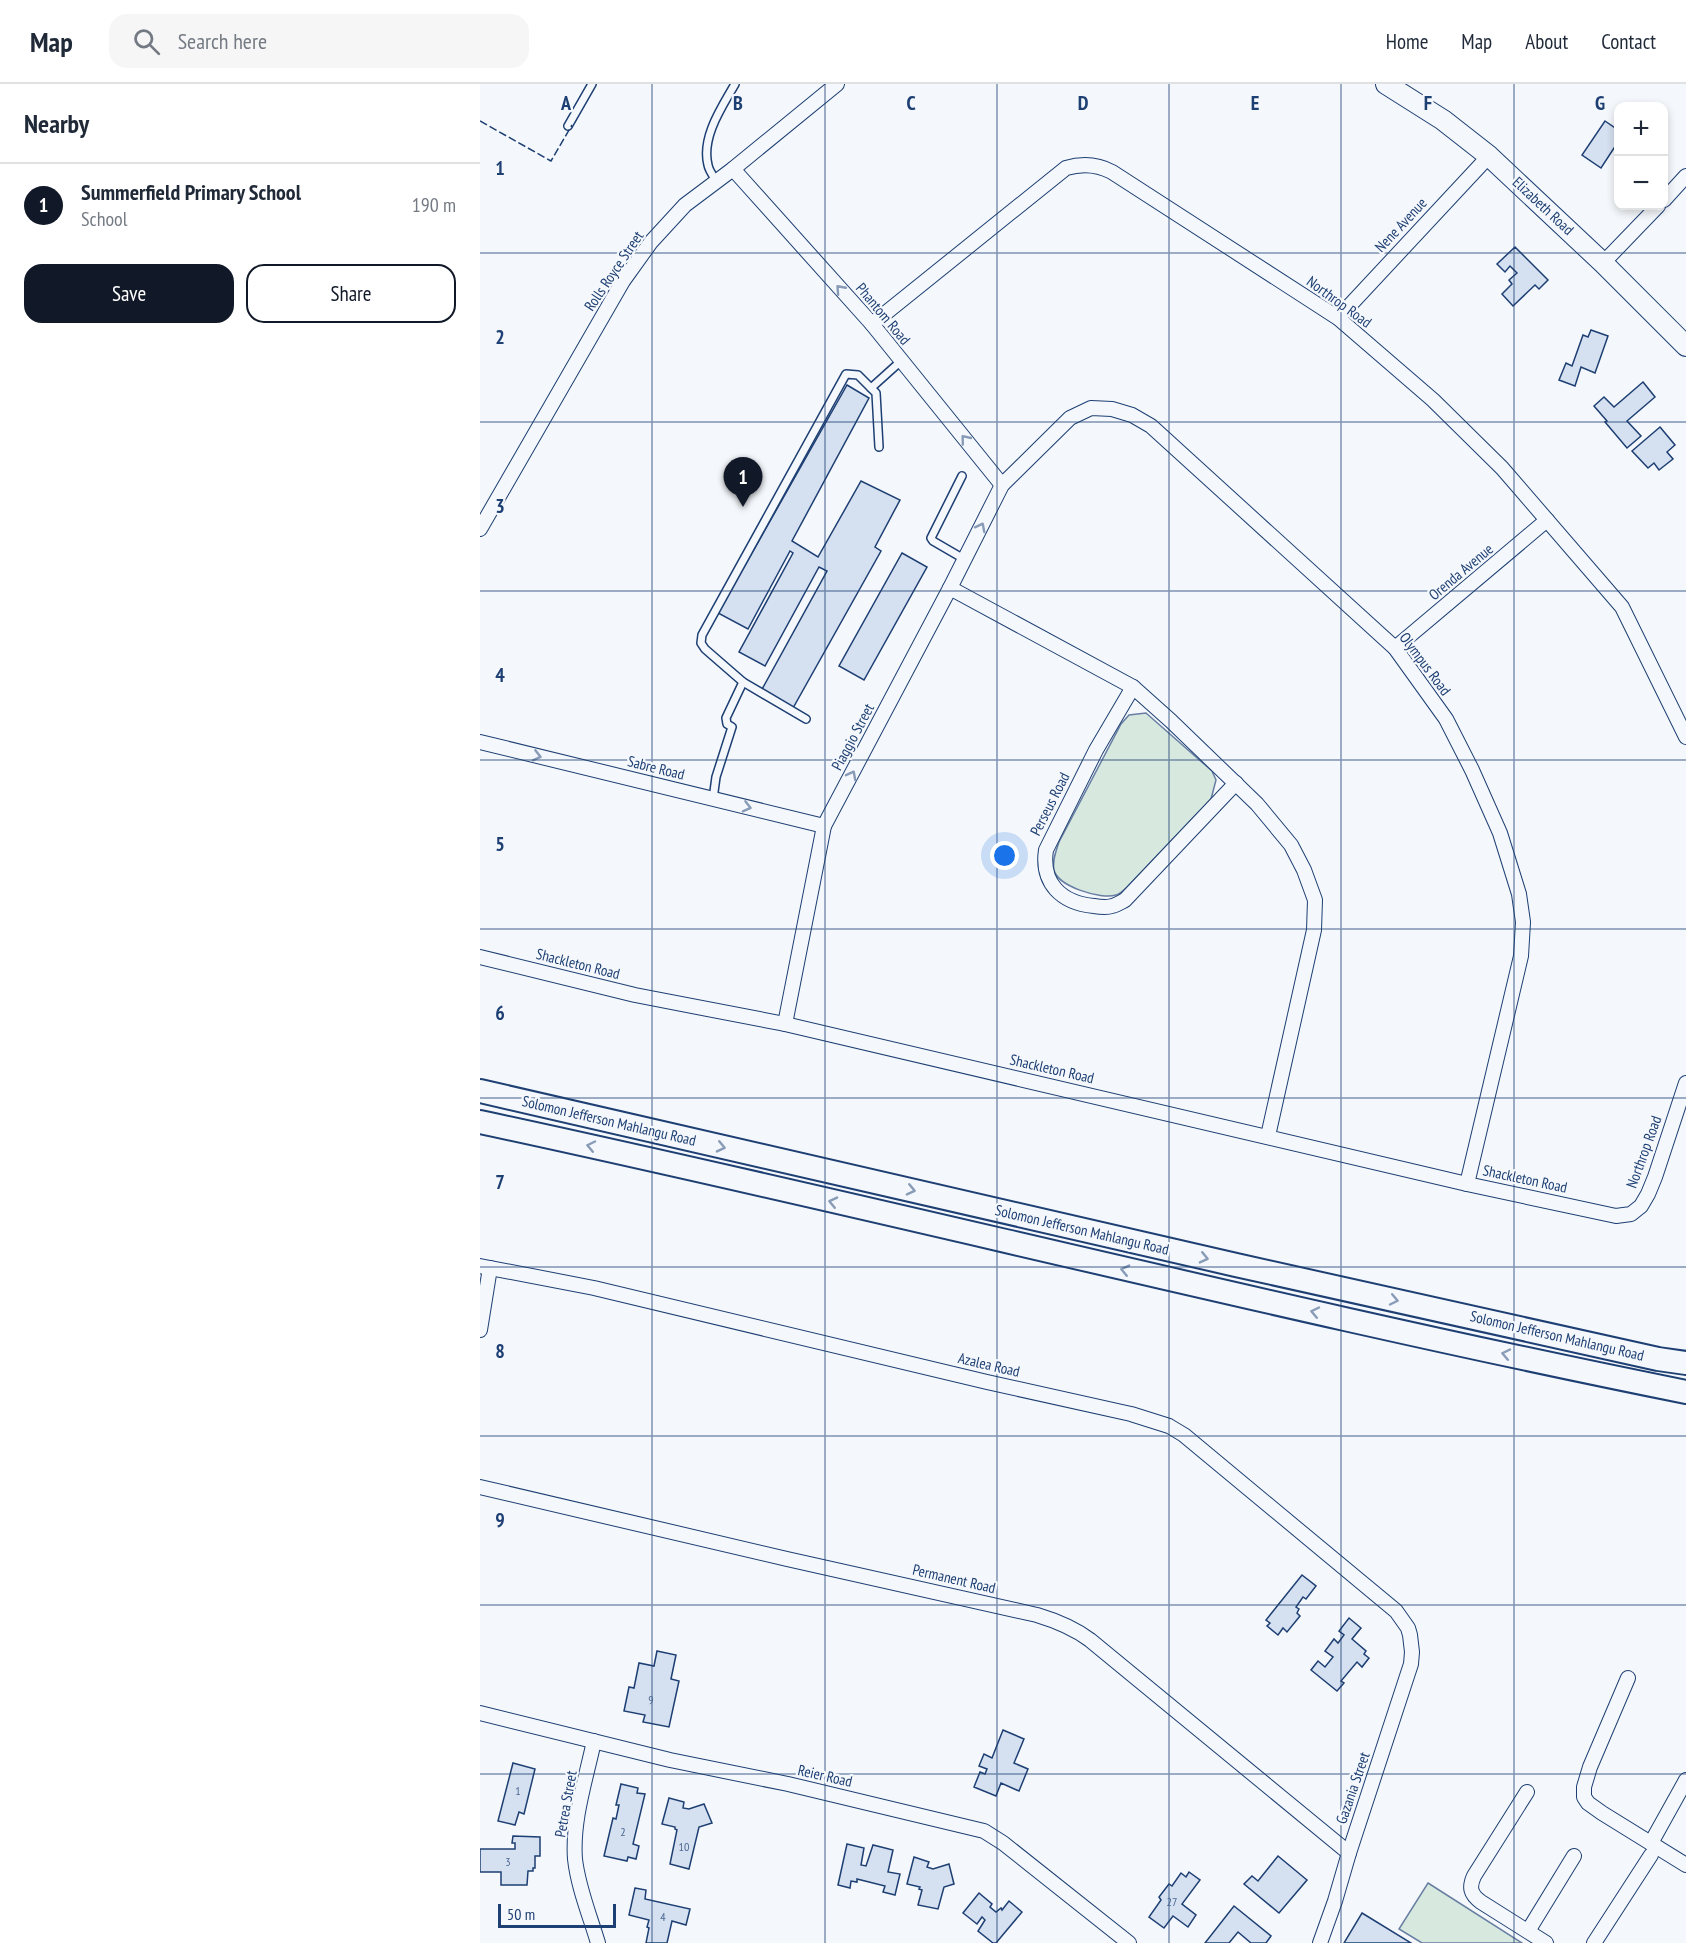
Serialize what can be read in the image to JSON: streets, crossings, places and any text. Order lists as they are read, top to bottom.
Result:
{
  "streets": {
    "main road": ["Solomon Jefferson Mahlangu Road"],
    "street": [
      "Elizabeth Road",
      "Nene Avenue",
      "Rolls Royce Street",
      "Northrop Road",
      "Phantom Road",
      "Orenda Avenue",
      "Olympus Road",
      "Piaggio Street",
      "Sabre Road",
      "Perseus Road",
      "Shackleton Road",
      "Azalea Road",
      "Permanent Road",
      "Reier Road",
      "Gazania Street",
      "Petrea Street"
    ]
  },
  "crossings": [
    ["Elizabeth Road", "Nene Avenue"],
    ["Nene Avenue", "Northrop Road"],
    ["Rolls Royce Street", "Phantom Road"],
    ["Northrop Road", "Phantom Road"],
    ["Northrop Road", "Orenda Avenue"],
    ["Northrop Road", "Shackleton Road"],
    ["Phantom Road", "Olympus Road"],
    ["Phantom Road", "Piaggio Street"],
    ["Orenda Avenue", "Olympus Road"],
    ["Olympus Road", "Piaggio Street"],
    ["Olympus Road", "Shackleton Road"],
    ["Piaggio Street", "Sabre Road"],
    ["Piaggio Street", "Shackleton Road"],
    ["Azalea Road", "Gazania Street"],
    ["Permanent Road", "Gazania Street"],
    ["Reier Road", "Petrea Street"]
  ],
  "one_way": ["Phantom Road", "Piaggio Street", "Sabre Road"],
  "house_numbers": [
    "9",
    "1",
    "2",
    "10",
    "3",
    "27",
    "4"
  ],
  "scale_bar": "50 m",
  "page": {
    "header": "Map",
    "search": "Search here",
    "nav": [
      "Home",
      "Map",
      "About",
      "Contact"
    ],
    "heading": "Nearby",
    "map_buttons": ["+", "−"],
    "list": [
      {
        "mark": "1",
        "name": "Summerfield Primary School",
        "note": "School",
        "value": "190 m"
      }
    ],
    "buttons": ["Save", "Share"],
    "pins": "1",
    "scale": "50 m"
  },
  "grid": {
    "columns": [
      "A",
      "B",
      "C",
      "D",
      "E",
      "F",
      "G"
    ],
    "rows": [
      "1",
      "2",
      "3",
      "4",
      "5",
      "6",
      "7",
      "8",
      "9"
    ]
  }
}
